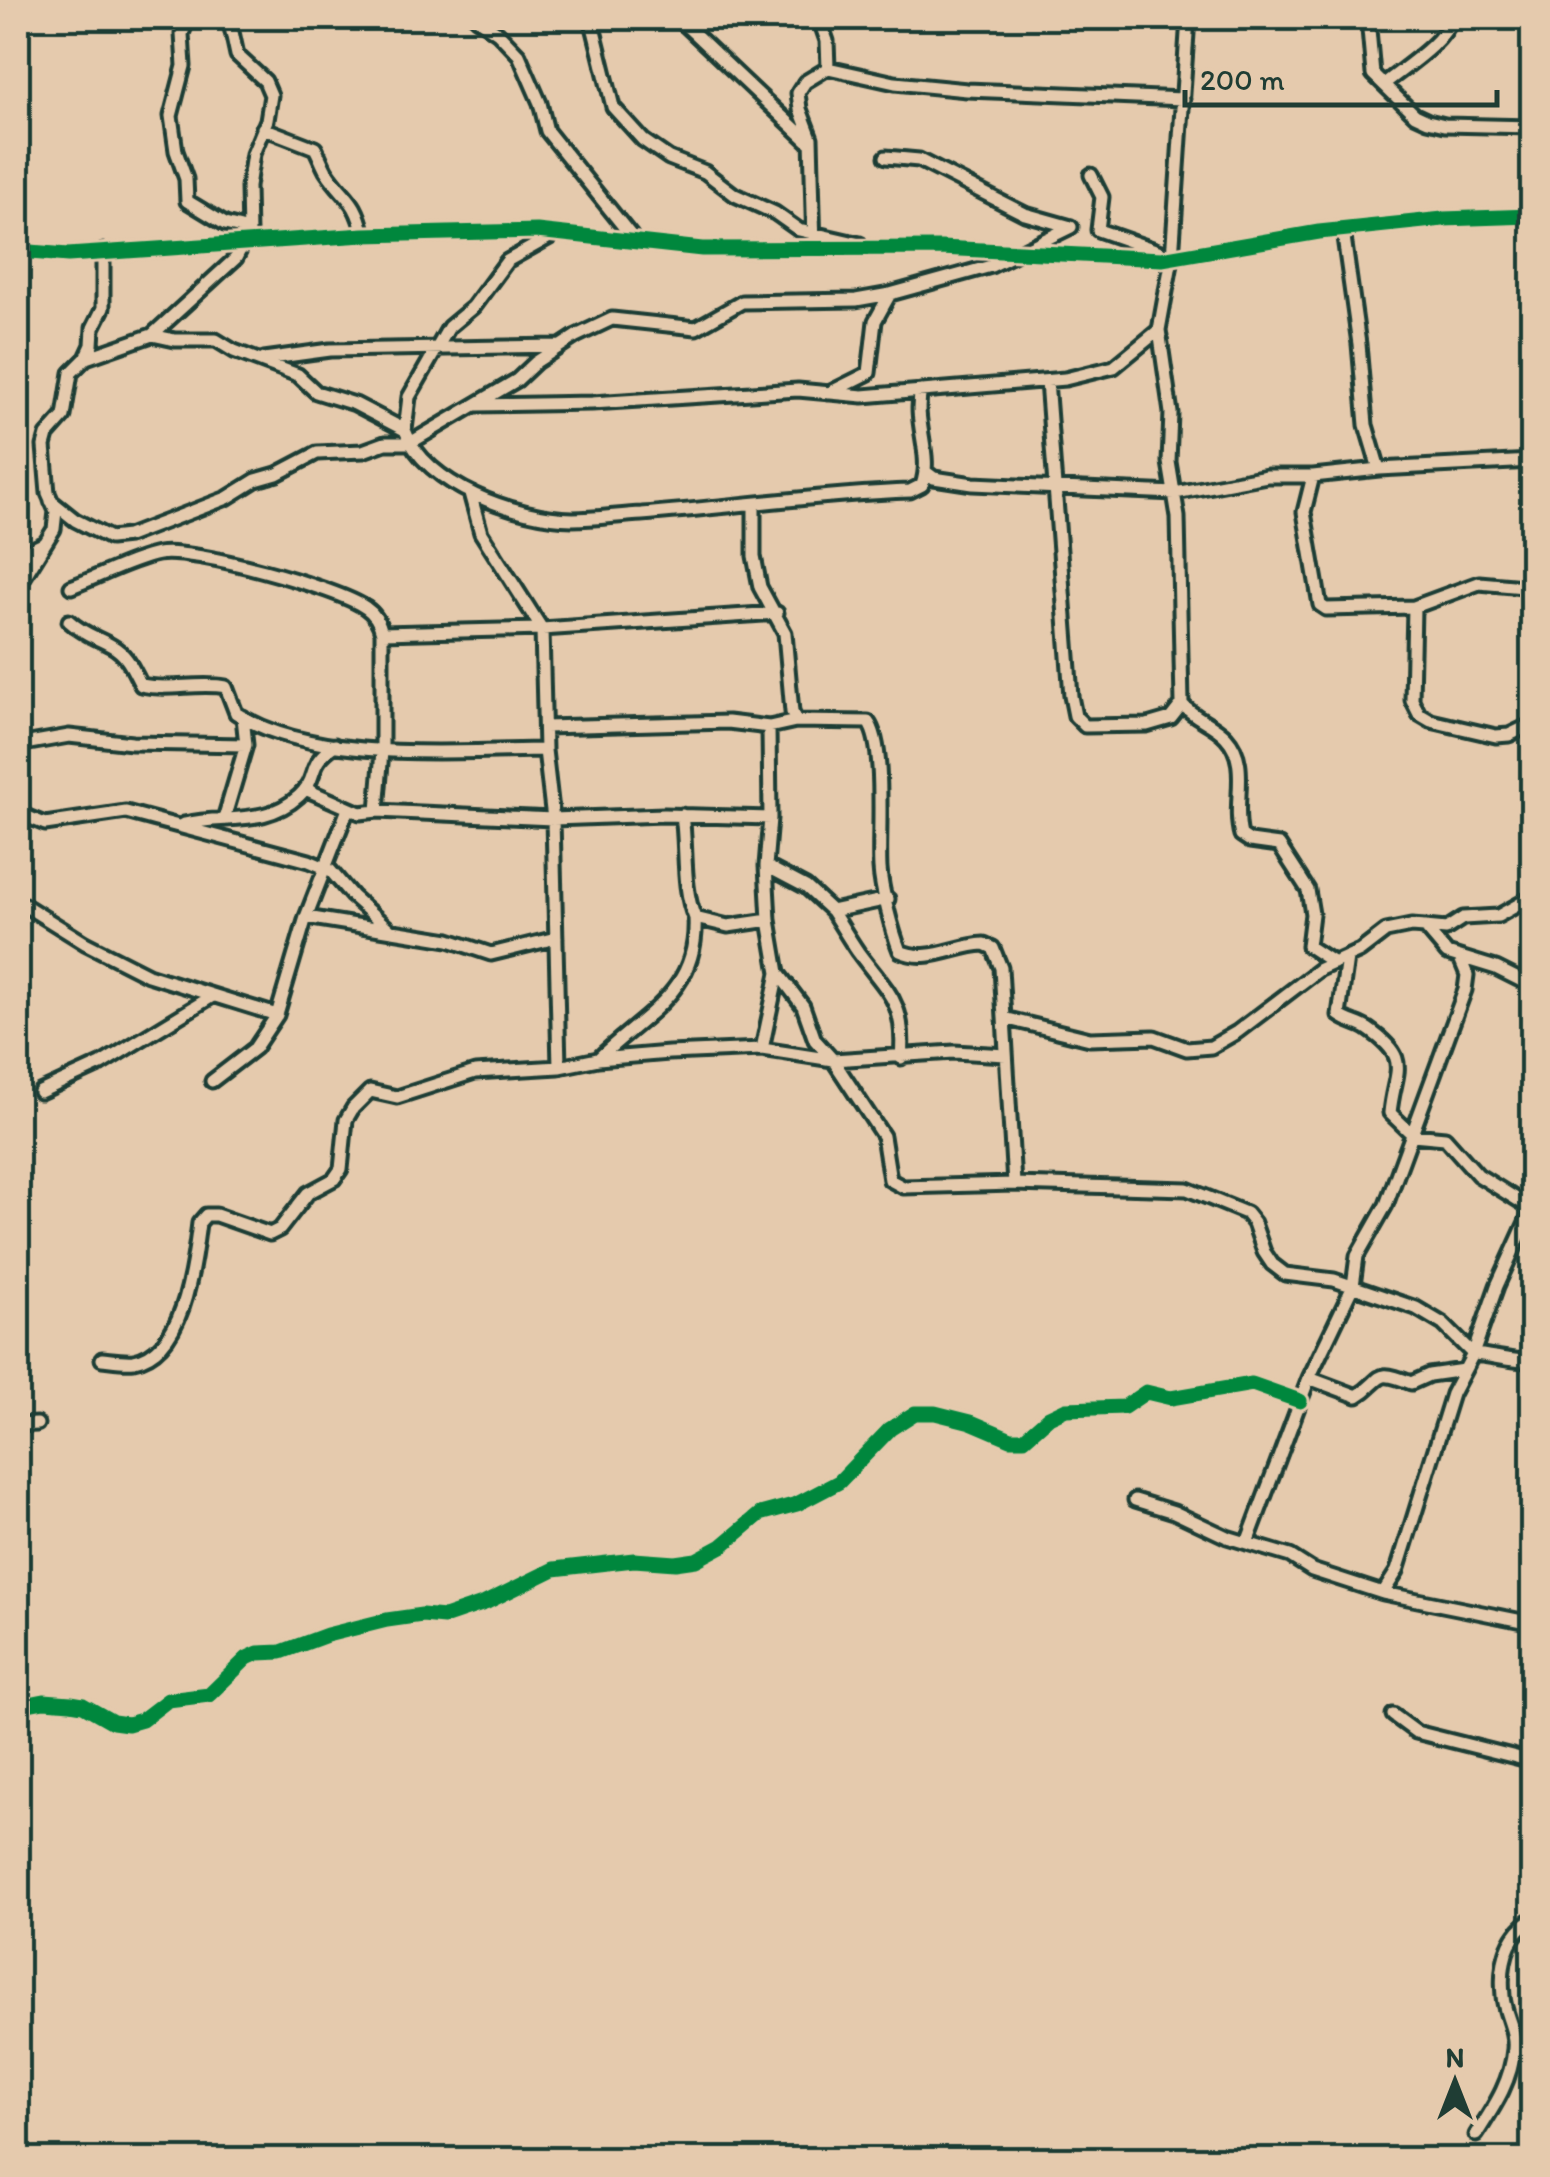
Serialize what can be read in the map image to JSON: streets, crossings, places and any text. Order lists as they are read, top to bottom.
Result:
{
  "scale_bar": "200 m",
  "north": "top"
}
